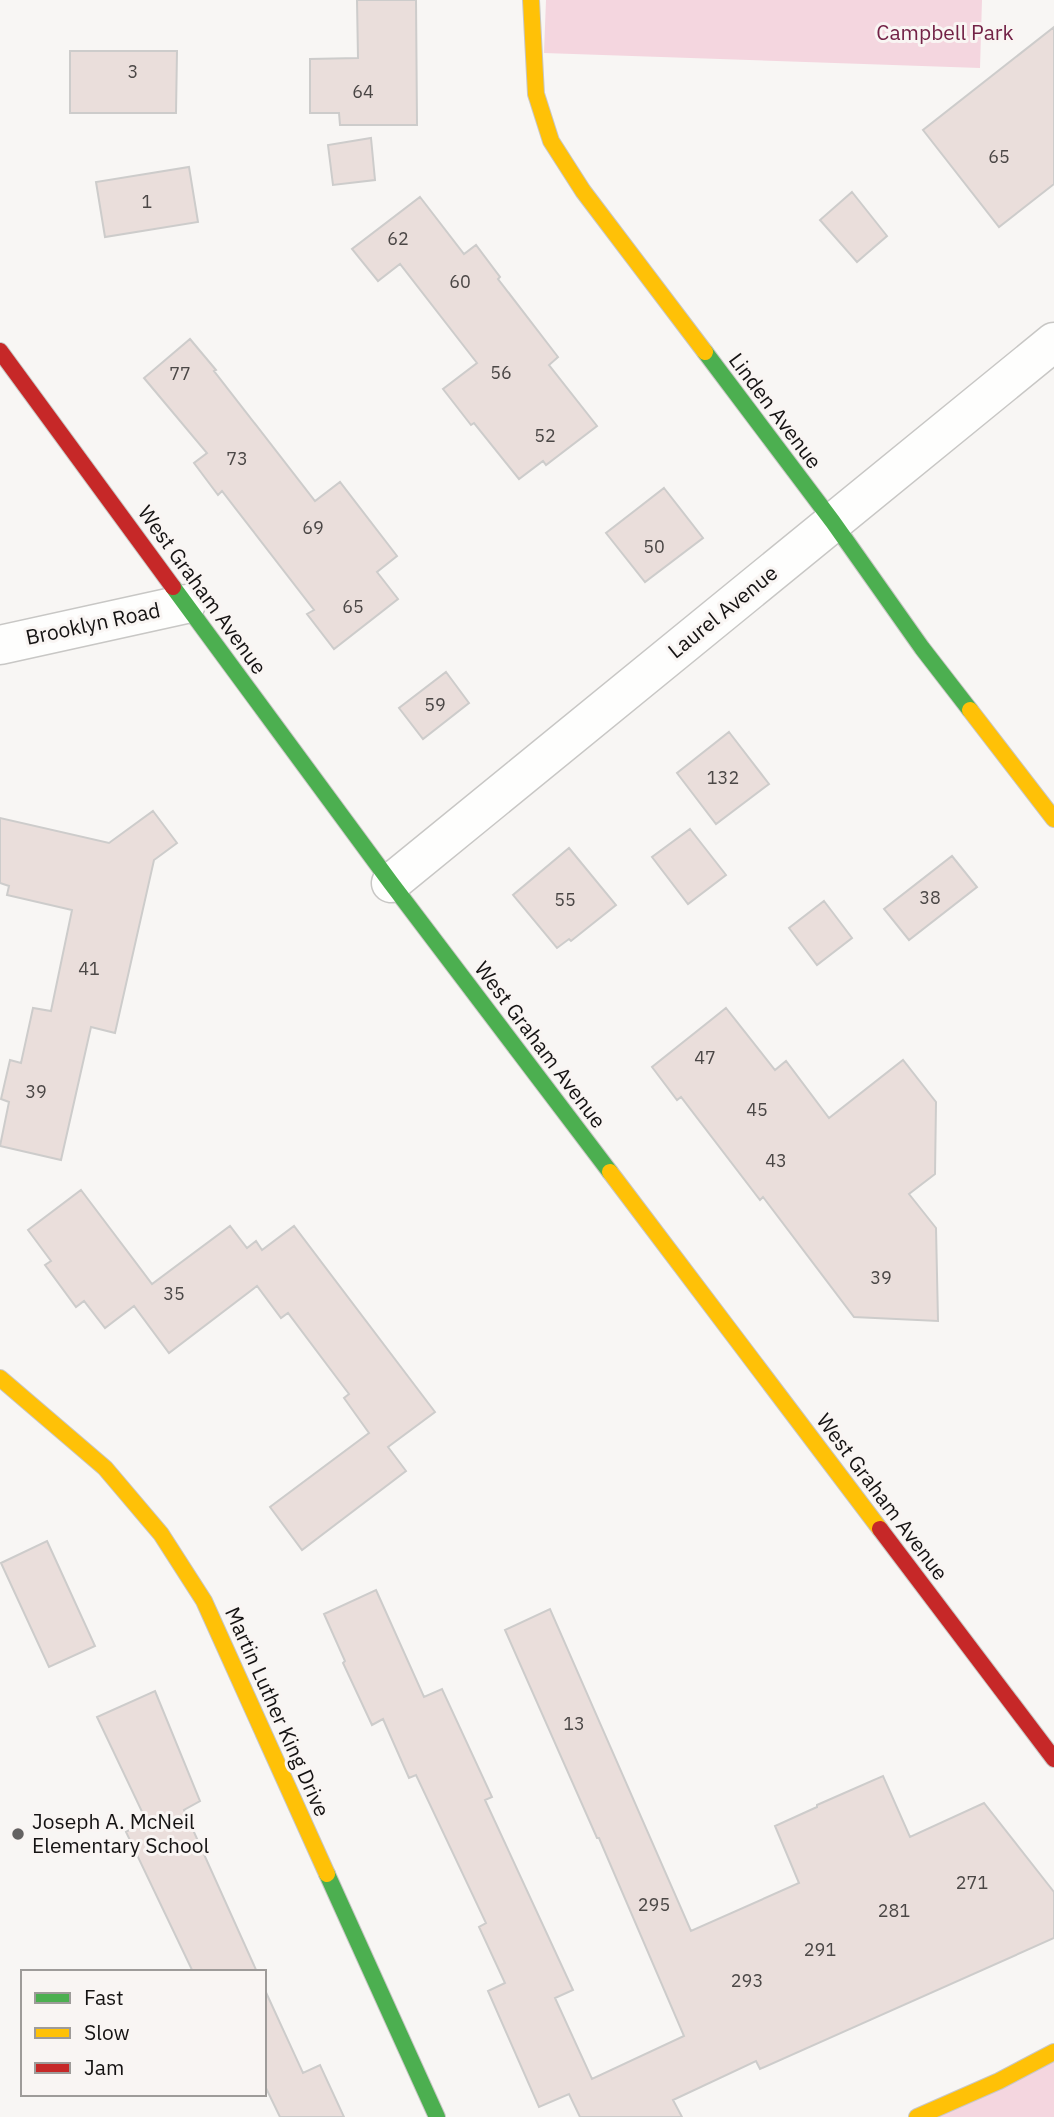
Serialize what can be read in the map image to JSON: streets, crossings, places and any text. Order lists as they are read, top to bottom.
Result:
{
  "streets": {
    "street": [
      "Linden Avenue",
      "West Graham Avenue",
      "Laurel Avenue",
      "Brooklyn Road",
      "Martin Luther King Drive"
    ]
  },
  "crossings": [
    ["Linden Avenue", "Laurel Avenue"],
    ["West Graham Avenue", "Laurel Avenue"],
    ["West Graham Avenue", "Brooklyn Road"]
  ],
  "parks": ["Campbell Park"],
  "places": ["Joseph A. McNeil Elementary School"],
  "house_numbers": [
    "3",
    "64",
    "65",
    "1",
    "62",
    "60",
    "56",
    "77",
    "52",
    "73",
    "69",
    "50",
    "65",
    "59",
    "132",
    "38",
    "55",
    "41",
    "47",
    "39",
    "45",
    "43",
    "39",
    "35",
    "13",
    "271",
    "295",
    "281",
    "291",
    "293"
  ],
  "legend": ["Fast", "Slow", "Jam"]
}
